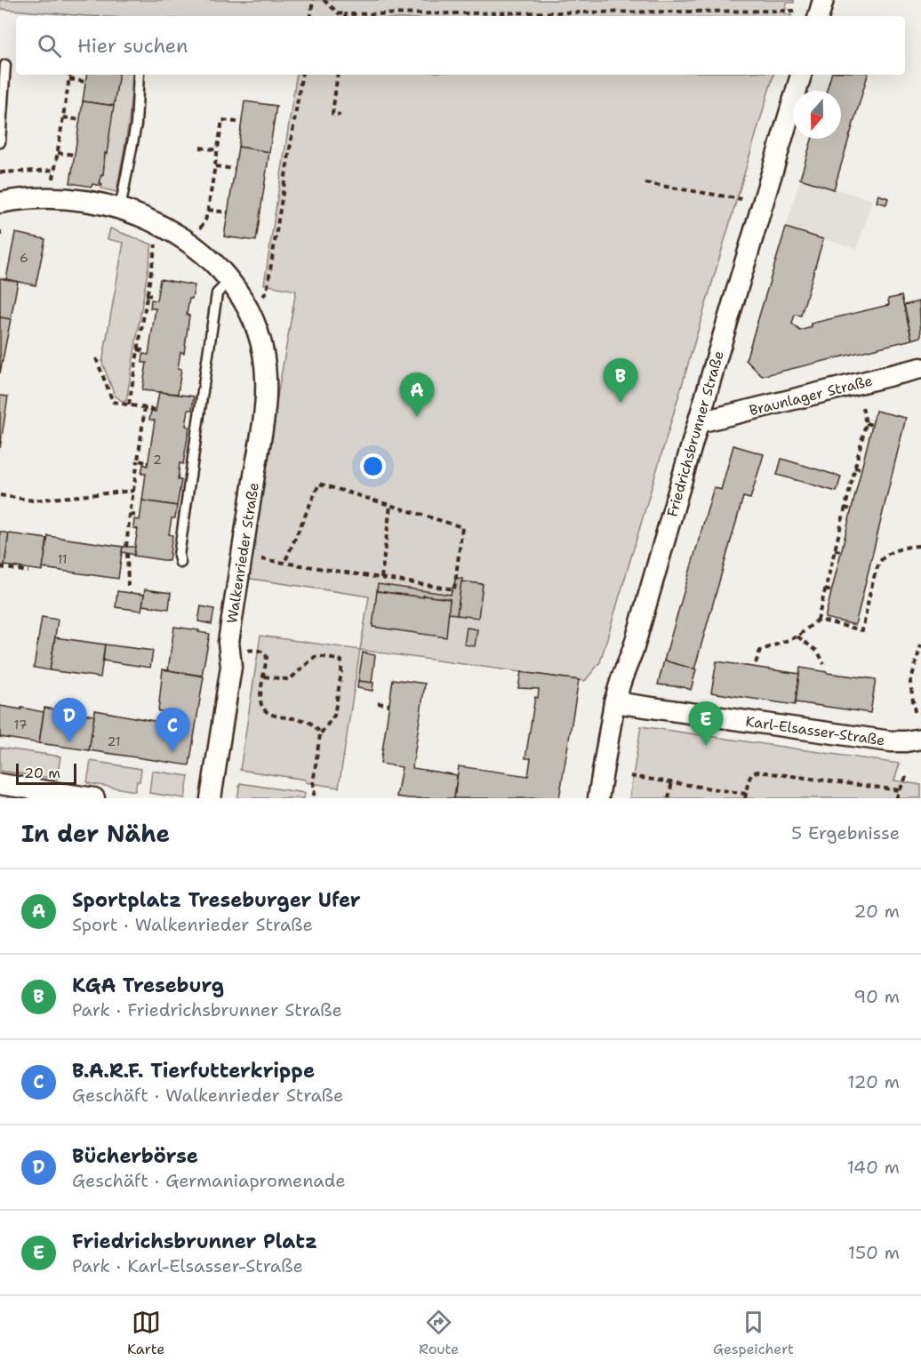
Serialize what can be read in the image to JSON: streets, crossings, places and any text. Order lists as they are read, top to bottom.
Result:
{
  "streets": {
    "street": [
      "Braunlager Straße",
      "Friedrichsbrunner Straße",
      "Walkenrieder Straße",
      "Karl-Elsasser-Straße"
    ]
  },
  "crossings": [
    ["Braunlager Straße", "Friedrichsbrunner Straße"],
    ["Friedrichsbrunner Straße", "Karl-Elsasser-Straße"]
  ],
  "house_numbers": [
    "6",
    "2",
    "11",
    "17",
    "21"
  ],
  "scale_bar": "20 m",
  "north": "bottom",
  "page": {
    "search": "Hier suchen",
    "pins": [
      "B",
      "A",
      "D",
      "E",
      "C"
    ],
    "scale": "20 m",
    "heading": ["In der Nähe", "5 Ergebnisse"],
    "list": [
      {
        "mark": "A",
        "name": "Sportplatz Treseburger Ufer",
        "note": "Sport · Walkenrieder Straße",
        "value": "20 m"
      },
      {
        "mark": "B",
        "name": "KGA Treseburg",
        "note": "Park · Friedrichsbrunner Straße",
        "value": "90 m"
      },
      {
        "mark": "C",
        "name": "B.A.R.F. Tierfutterkrippe",
        "note": "Geschäft · Walkenrieder Straße",
        "value": "120 m"
      },
      {
        "mark": "D",
        "name": "Bücherbörse",
        "note": "Geschäft · Germaniapromenade",
        "value": "140 m"
      },
      {
        "mark": "E",
        "name": "Friedrichsbrunner Platz",
        "note": "Park · Karl-Elsasser-Straße",
        "value": "150 m"
      }
    ],
    "nav": ["Karte", "Route", "Gespeichert"]
  }
}
